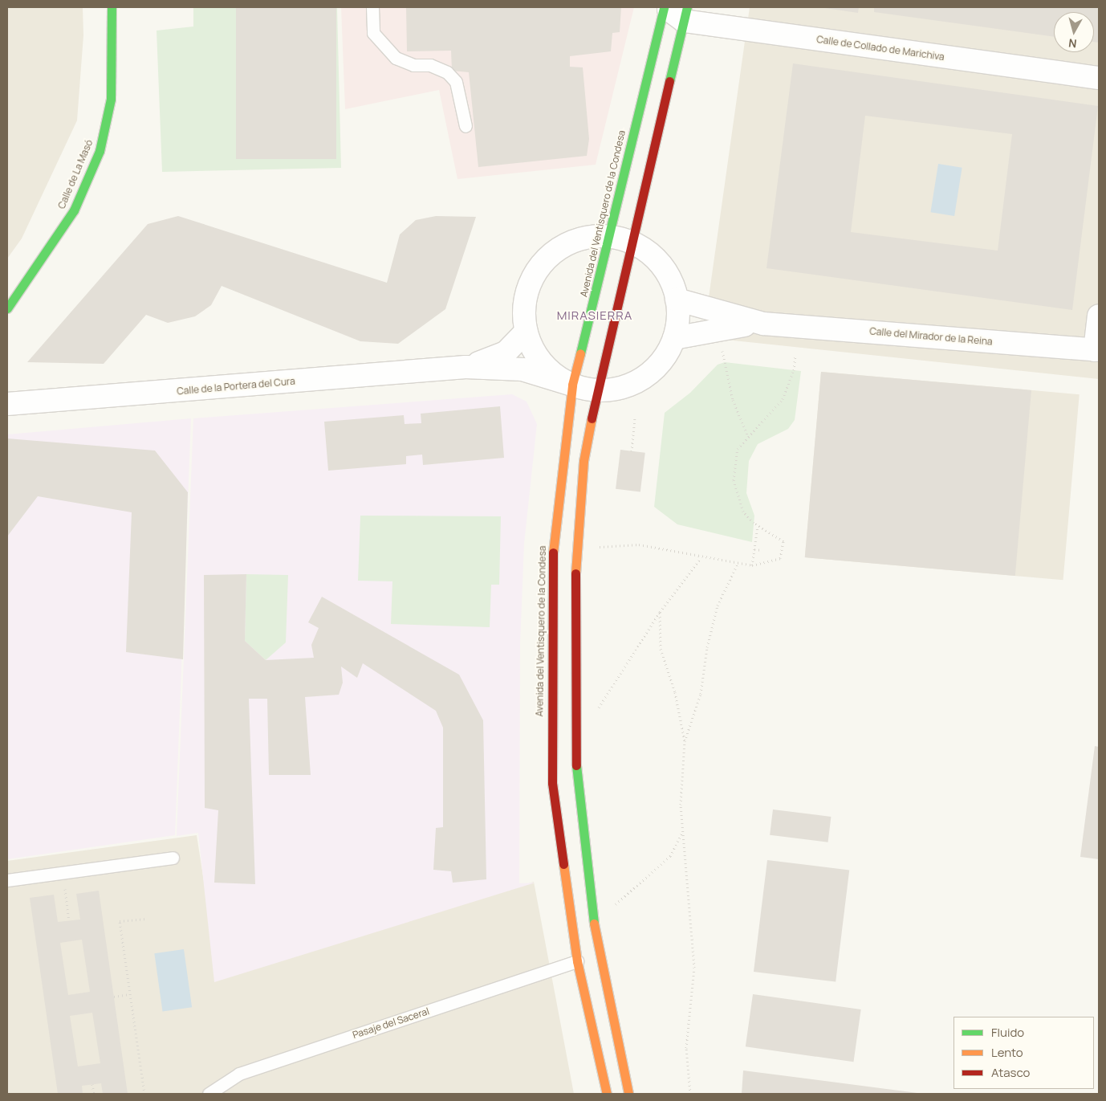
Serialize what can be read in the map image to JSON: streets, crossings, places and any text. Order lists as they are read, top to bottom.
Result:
{
  "streets": {
    "main road": ["Calle de La Masó", "Avenida del Ventisquero de la Condesa"],
    "street": ["Calle de Collado de Marichiva", "Calle del Mirador de la Reina", "Calle de la Portera del Cura"],
    "lane": ["Pasaje del Saceral"]
  },
  "crossings": [
    ["Calle de Collado de Marichiva", "Avenida del Ventisquero de la Condesa"],
    ["Avenida del Ventisquero de la Condesa", "Calle de la Portera del Cura"],
    ["Avenida del Ventisquero de la Condesa", "Pasaje del Saceral"],
    ["Calle del Mirador de la Reina", "Calle de la Portera del Cura"]
  ],
  "districts": ["MIRASIERRA"],
  "legend": ["Fluido", "Lento", "Atasco"],
  "north": "bottom"
}
